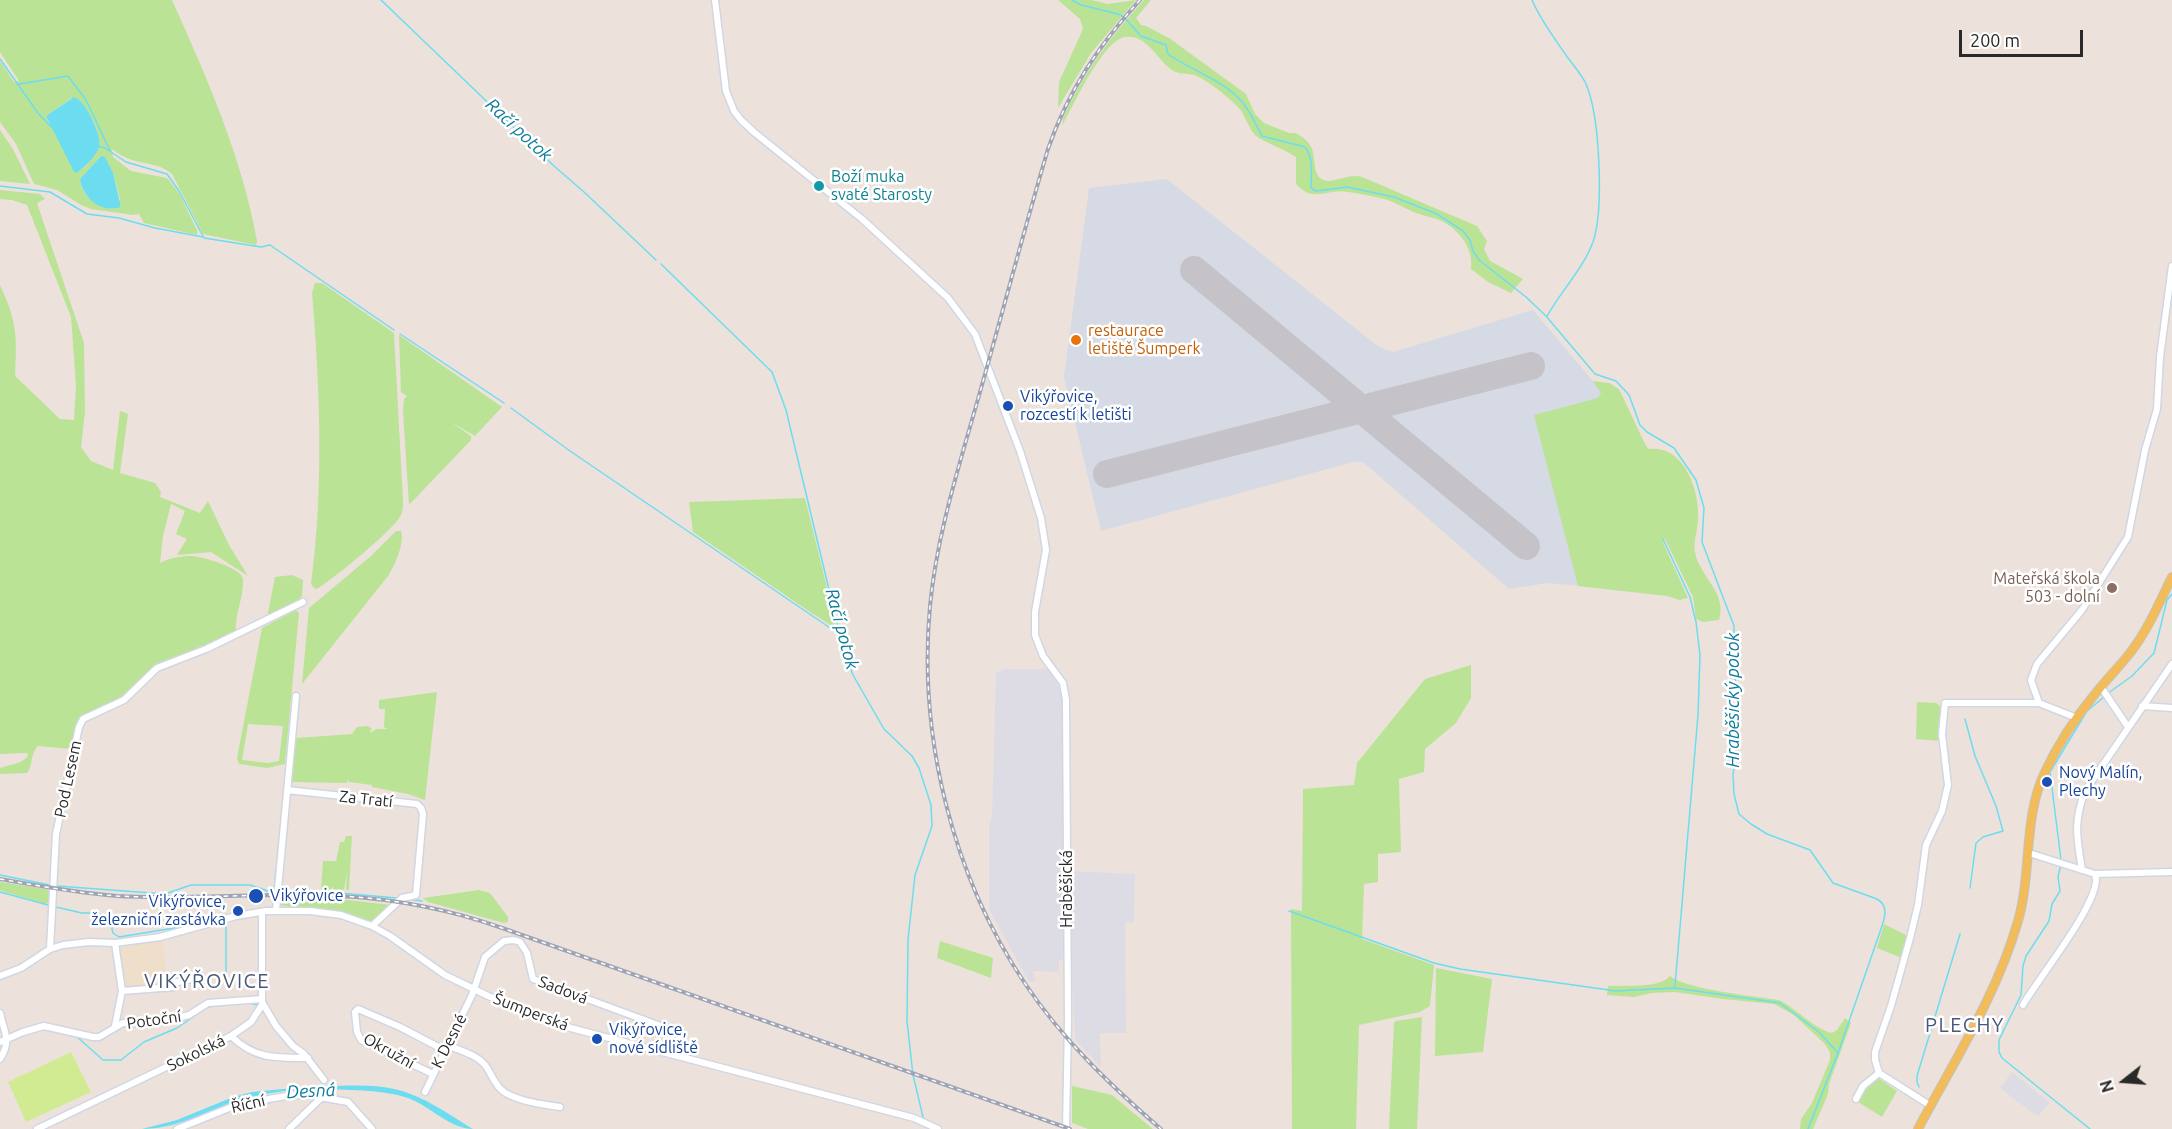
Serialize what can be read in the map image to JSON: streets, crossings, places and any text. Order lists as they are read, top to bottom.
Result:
{
  "streets": {
    "street": [
      "Pod Lesem",
      "Za Tratí",
      "Hraběšická",
      "Sadová",
      "Šumperská",
      "Potoční",
      "K Desné",
      "Okružní",
      "Sokolská",
      "Říční"
    ]
  },
  "crossings": [
    ["Pod Lesem", "Šumperská"],
    ["Za Tratí", "Šumperská"],
    ["Sadová", "Šumperská"],
    ["Sadová", "K Desné"],
    ["Šumperská", "Potoční"],
    ["Šumperská", "K Desné"],
    ["Potoční", "Sokolská"],
    ["K Desné", "Okružní"]
  ],
  "districts": ["VIKÝŘOVICE", "PLECHY"],
  "water": ["Račí potok", "Hraběšický potok", "Desná"],
  "places": [
    "Boží muka svaté Starosty",
    "restaurace letiště Šumperk",
    "Vikýřovice, rozcestí k letišti",
    "Mateřská škola 503 - dolní",
    "Nový Malín, Plechy",
    "Vikýřovice",
    "Vikýřovice, železniční zastávka",
    "Vikýřovice, nové sídliště"
  ],
  "scale_bar": "200 m",
  "north": "left"
}
